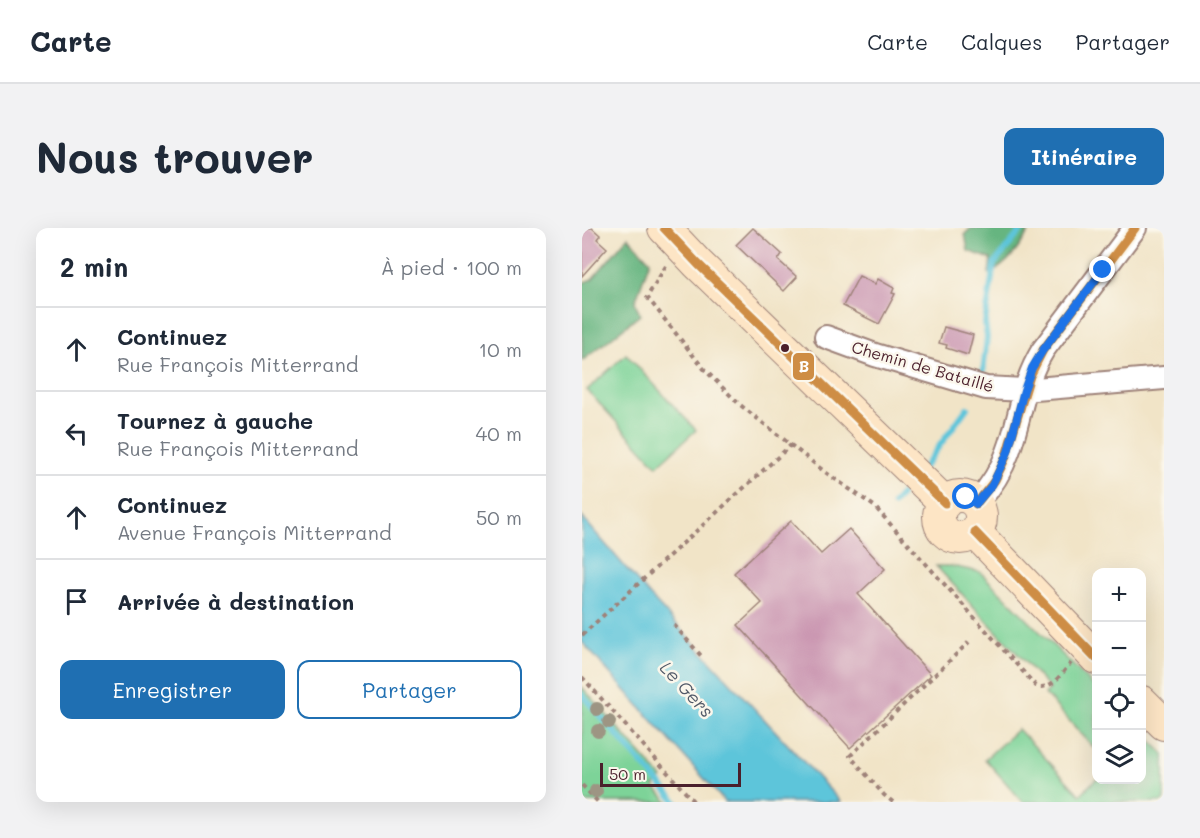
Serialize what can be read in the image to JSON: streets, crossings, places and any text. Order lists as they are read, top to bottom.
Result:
{
  "streets": {
    "street": ["Chemin de Bataillé"]
  },
  "water": ["Le Gers"],
  "lines": ["transit line B"],
  "scale_bar": "50 m",
  "page": {
    "header": "Carte",
    "nav": ["Carte", "Calques", "Partager"],
    "buttons": [
      "Itinéraire",
      ["Enregistrer", "Partager"]
    ],
    "title": "Nous trouver",
    "heading": ["2 min", "À pied · 100 m"],
    "list": [
      ["Continuez", "Rue François Mitterrand", "10 m"],
      ["Tournez à gauche", "Rue François Mitterrand", "40 m"],
      ["Continuez", "Avenue François Mitterrand", "50 m"],
      "Arrivée à destination"
    ],
    "map_buttons": ["+", "−"],
    "scale": "50 m"
  }
}
